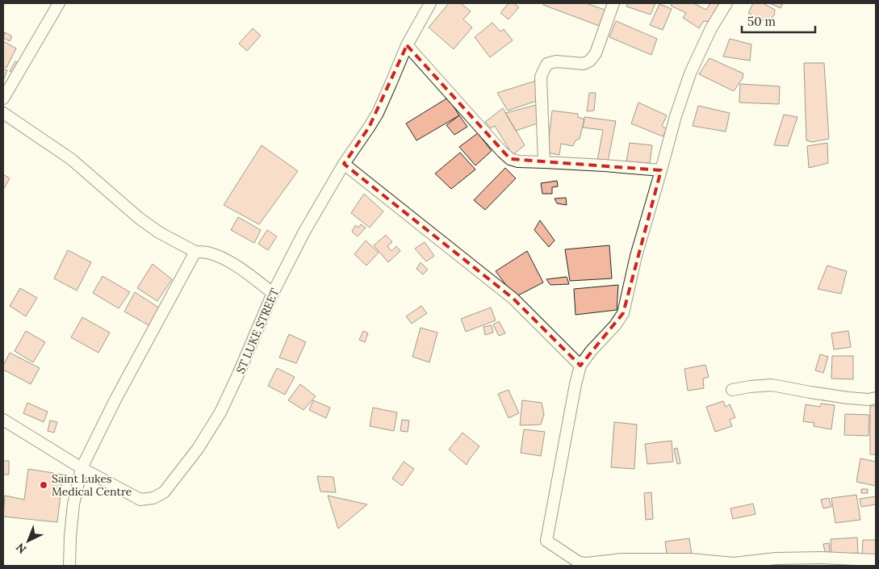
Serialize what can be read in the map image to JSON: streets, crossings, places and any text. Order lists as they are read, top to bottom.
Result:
{
  "streets": {
    "street": ["ST LUKE STREET"]
  },
  "places": ["Saint Lukes Medical Centre"],
  "scale_bar": "50 m",
  "north": "bottom left"
}
